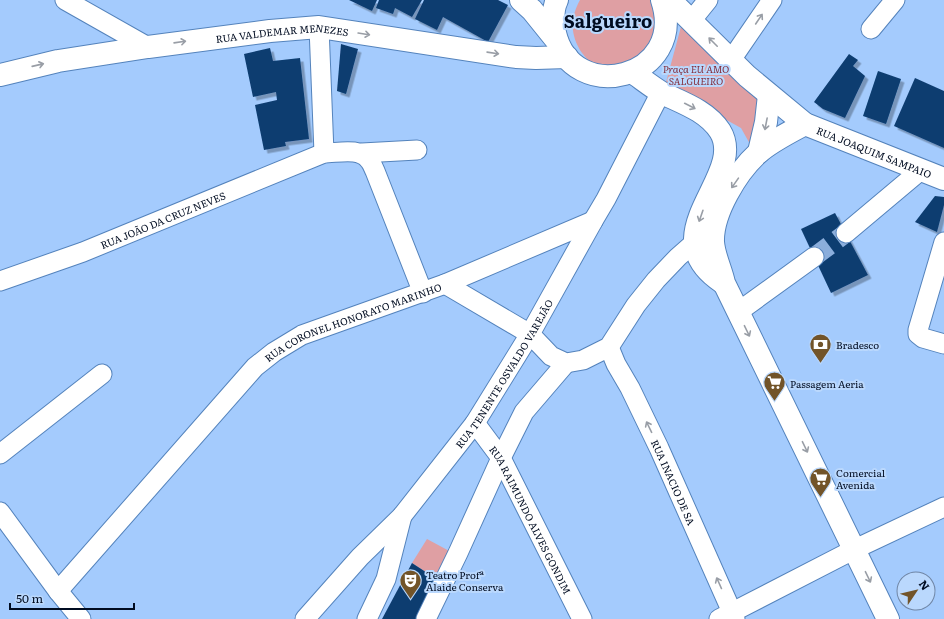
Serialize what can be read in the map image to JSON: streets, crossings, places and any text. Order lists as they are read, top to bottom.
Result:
{
  "streets": {
    "main road": ["RUA VALDEMAR MENEZES", "RUA JOAQUIM SAMPAIO"],
    "street": [
      "RUA JOÃO DA CRUZ NEVES",
      "RUA CORONEL HONORATO MARINHO",
      "RUA TENENTE OSVALDO VAREJÃO",
      "RUA INACIO DE SA",
      "RUA RAIMUNDO ALVES GONDIM"
    ]
  },
  "crossings": [
    ["RUA CORONEL HONORATO MARINHO", "RUA TENENTE OSVALDO VAREJÃO"],
    ["RUA TENENTE OSVALDO VAREJÃO", "RUA RAIMUNDO ALVES GONDIM"]
  ],
  "one_way": ["RUA VALDEMAR MENEZES", "RUA INACIO DE SA"],
  "districts": ["Salgueiro"],
  "parks": ["Praça EU AMO SALGUEIRO"],
  "places": {
    "bank": ["Bradesco"],
    "supermarket": ["Passagem Aeria", "Comercial Avenida"],
    "theatre": ["Teatro Profª Alaide Conserva"]
  },
  "scale_bar": "50 m",
  "north": "top right"
}
